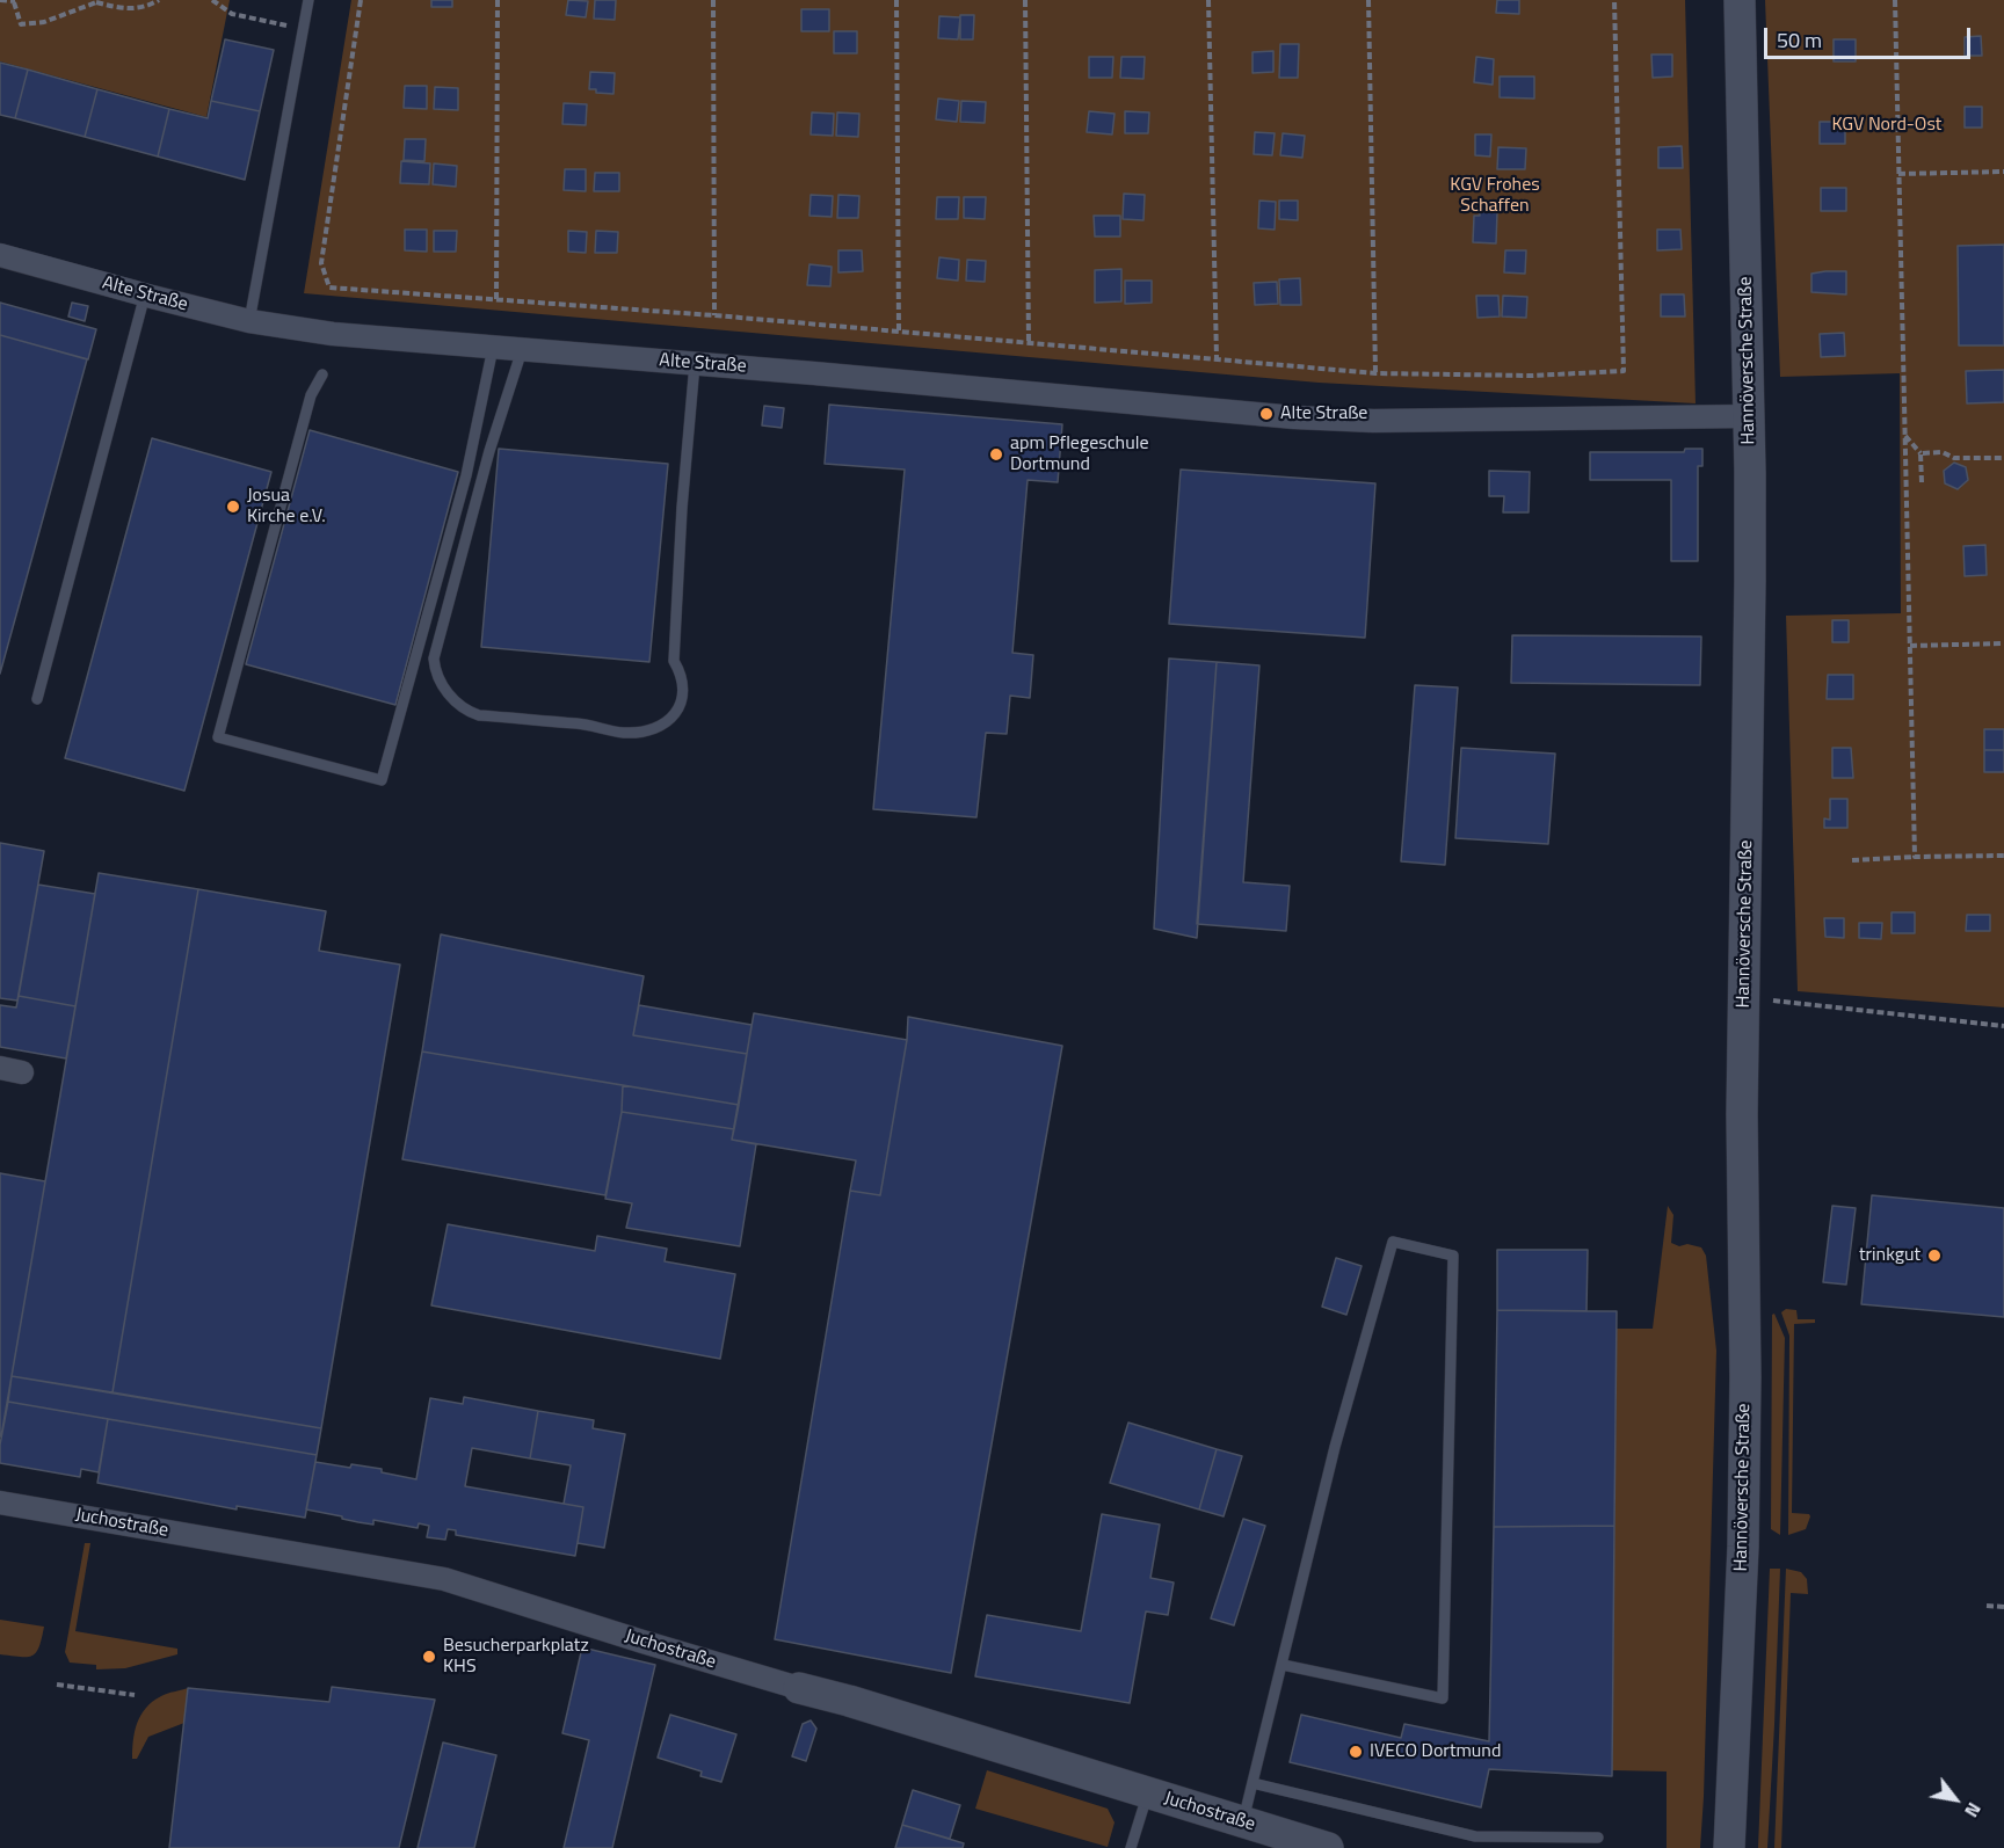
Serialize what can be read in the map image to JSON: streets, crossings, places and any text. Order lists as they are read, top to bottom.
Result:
{
  "streets": {
    "main road": ["Hannöversche Straße", "Juchostraße"],
    "street": ["Alte Straße"]
  },
  "crossings": [
    ["Alte Straße", "Hannöversche Straße"]
  ],
  "parks": ["KGV Nord-Ost", "KGV Frohes Schaffen"],
  "places": [
    "Alte Straße",
    "apm Pflegeschule Dortmund",
    "Josua Kirche e.V.",
    "trinkgut",
    "Besucherparkplatz KHS",
    "IVECO Dortmund"
  ],
  "scale_bar": "50 m",
  "north": "bottom right"
}
